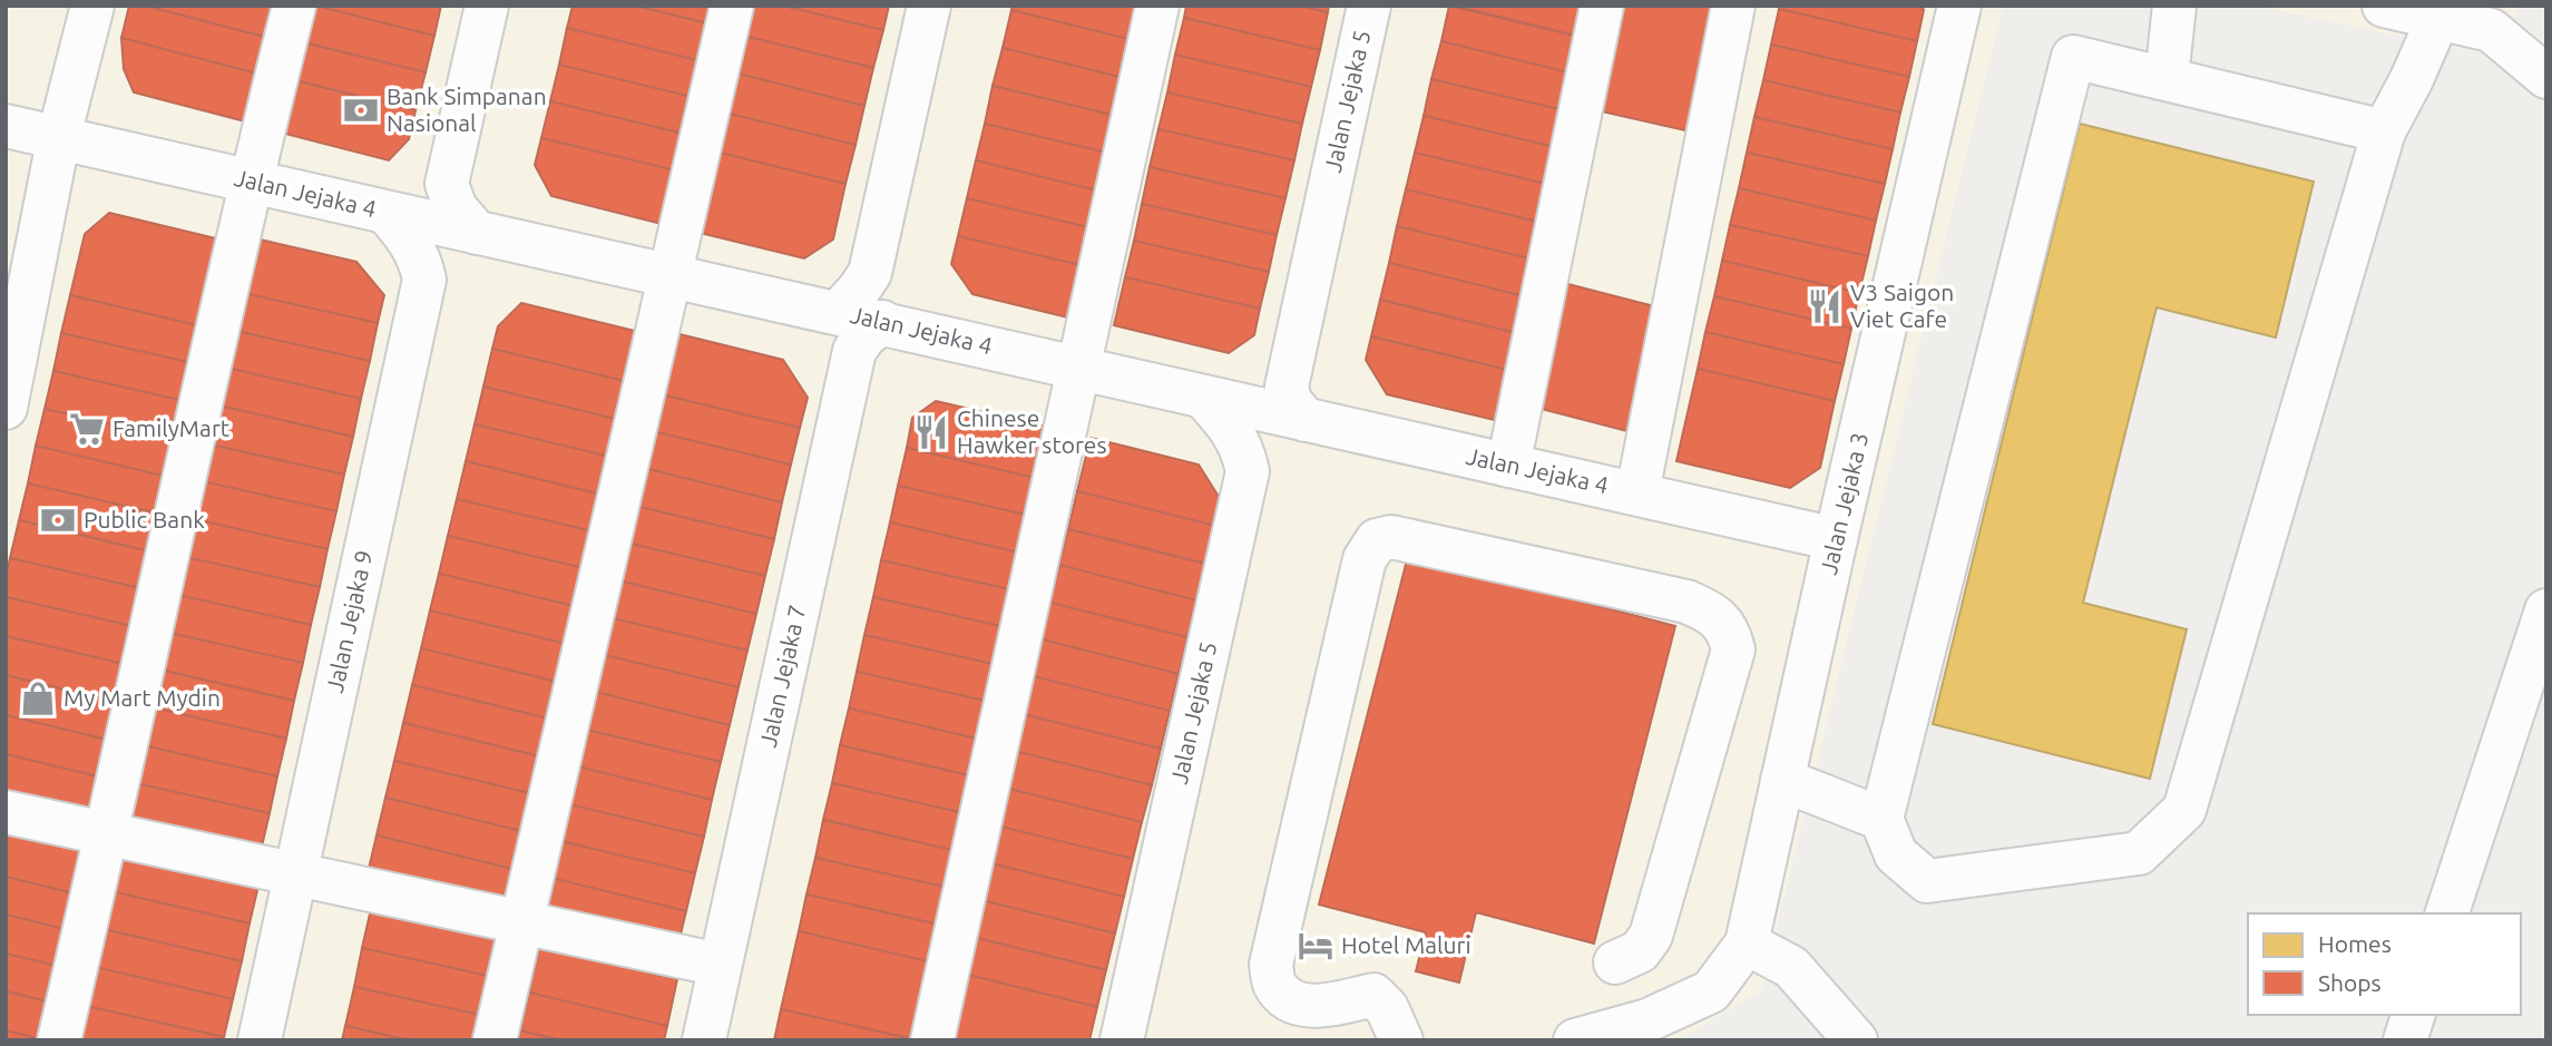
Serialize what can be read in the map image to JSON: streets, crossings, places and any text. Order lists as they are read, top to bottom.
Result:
{
  "streets": {
    "street": [
      "Jalan Jejaka 5",
      "Jalan Jejaka 4",
      "Jalan Jejaka 3",
      "Jalan Jejaka 9",
      "Jalan Jejaka 7"
    ]
  },
  "crossings": [
    ["Jalan Jejaka 5", "Jalan Jejaka 4"],
    ["Jalan Jejaka 4", "Jalan Jejaka 3"],
    ["Jalan Jejaka 4", "Jalan Jejaka 9"],
    ["Jalan Jejaka 4", "Jalan Jejaka 7"]
  ],
  "places": {
    "bank": ["Bank Simpanan Nasional", "Public Bank"],
    "restaurant": ["V3 Saigon Viet Cafe", "Chinese Hawker stores"],
    "supermarket": ["FamilyMart"],
    "shop": ["My Mart Mydin"],
    "hotel": ["Hotel Maluri"]
  },
  "legend": ["Homes", "Shops"]
}
